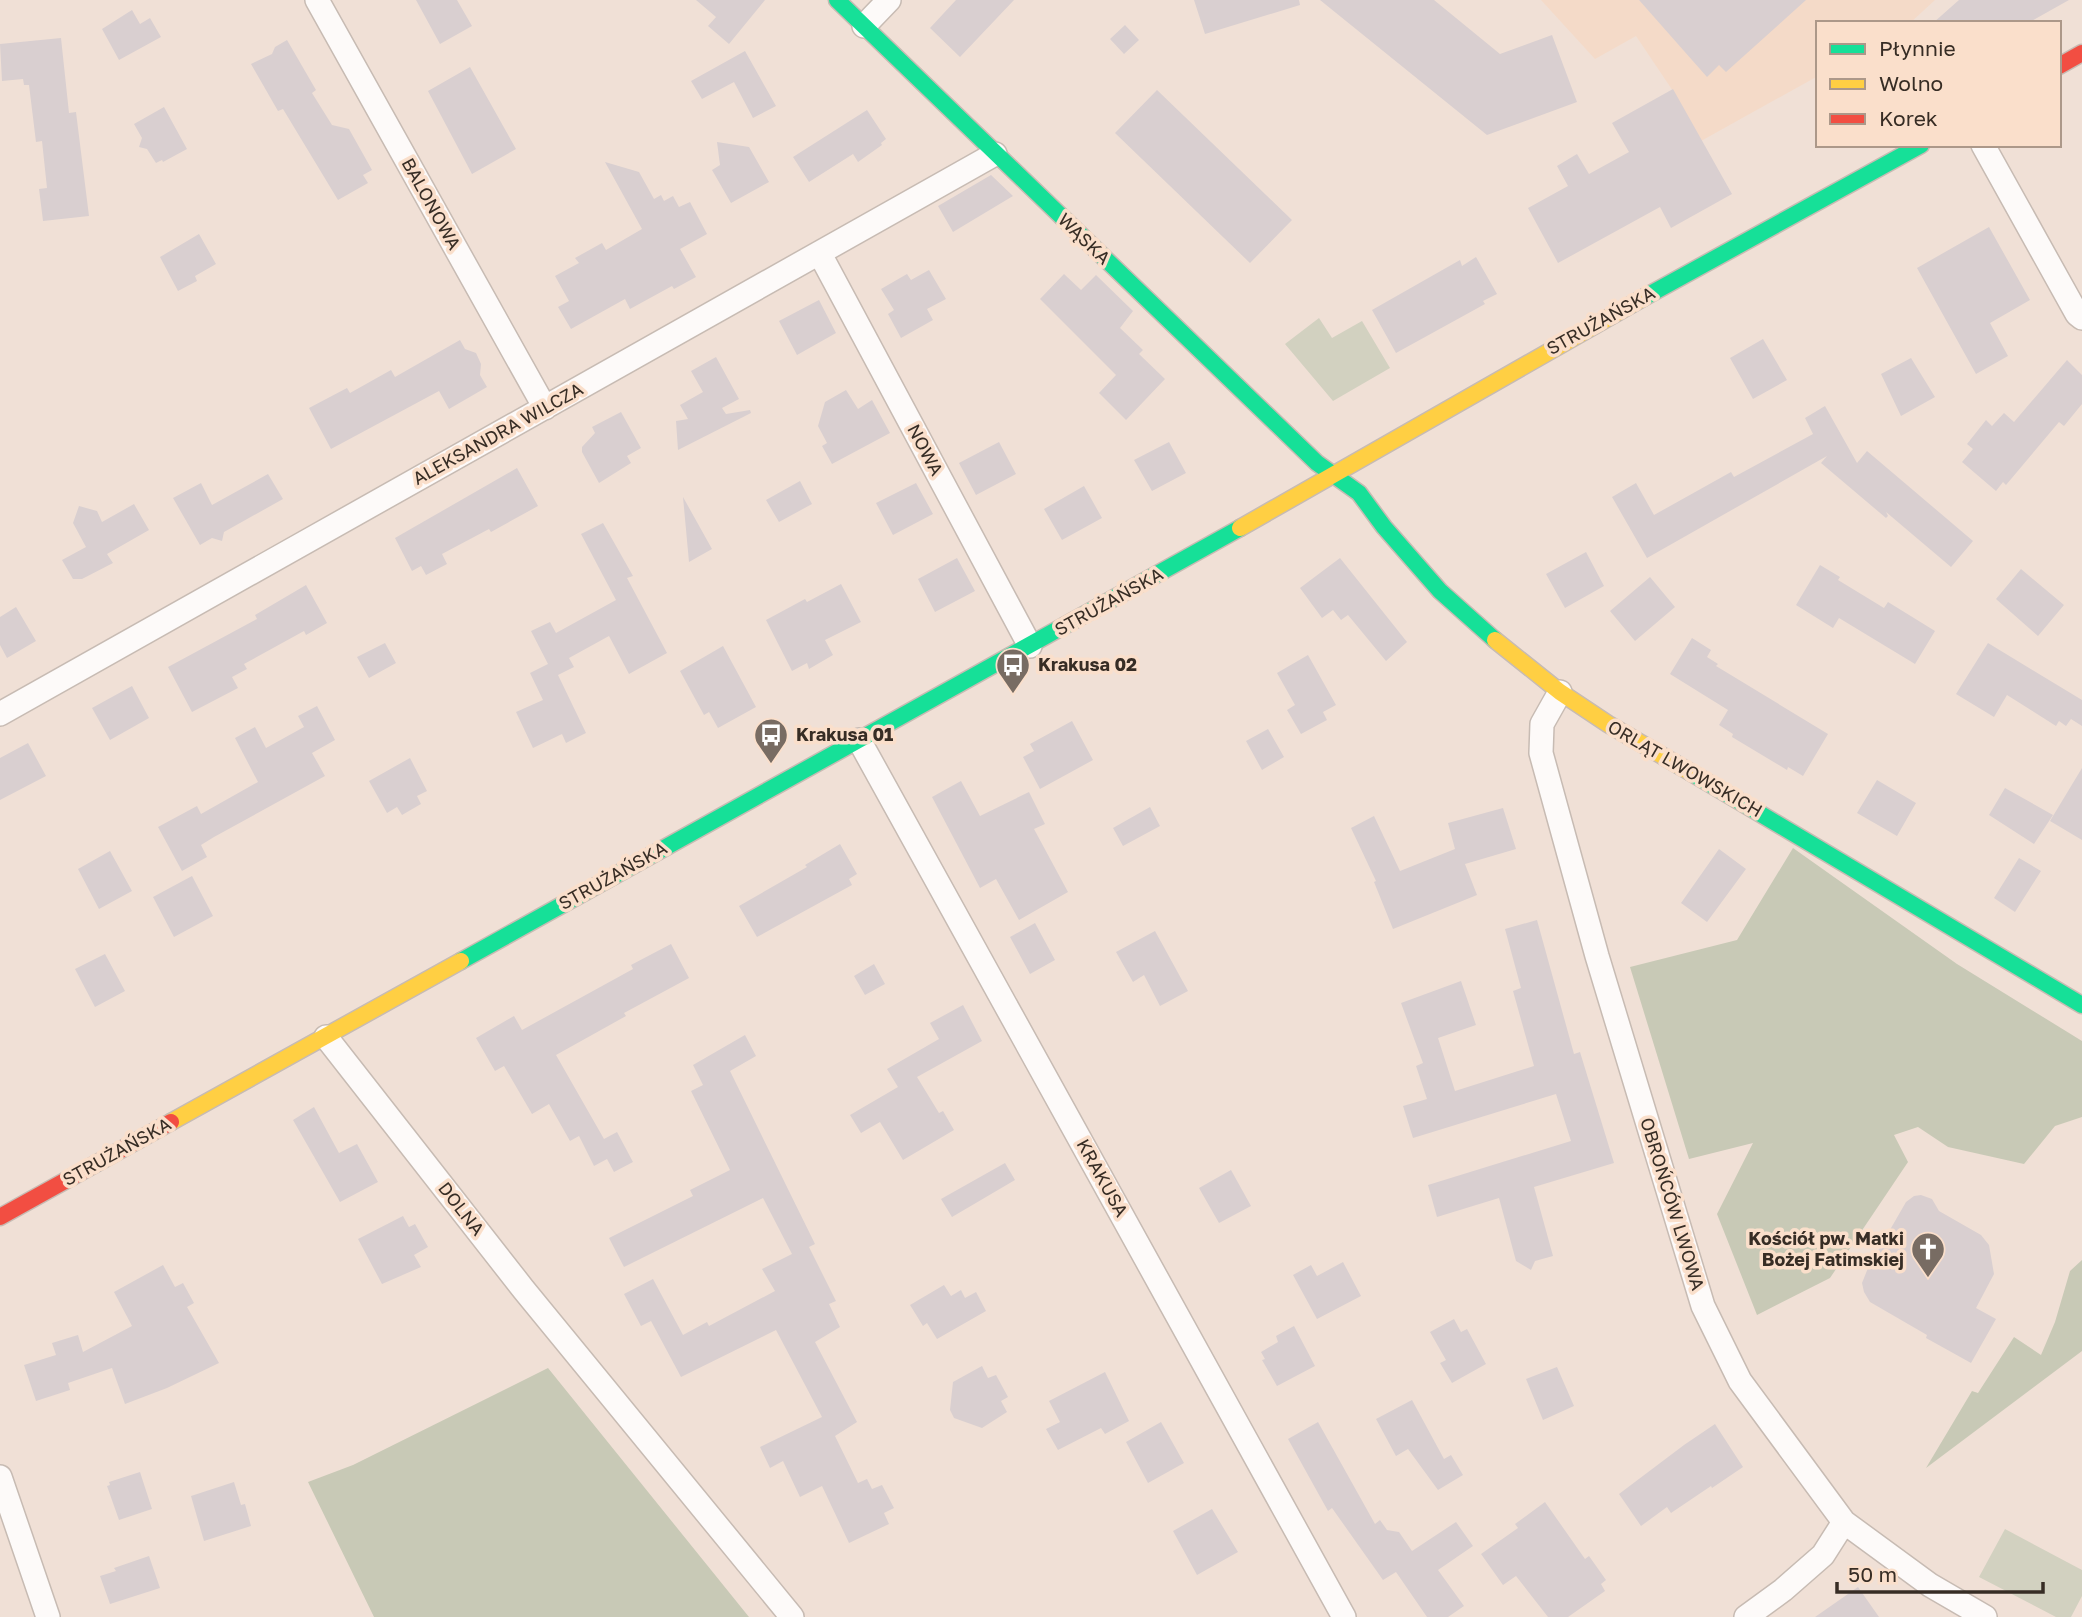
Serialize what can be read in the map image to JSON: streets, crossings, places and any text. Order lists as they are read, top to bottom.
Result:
{
  "streets": {
    "main road": ["WĄSKA", "STRUŻAŃSKA", "ORLĄT LWOWSKICH"],
    "street": [
      "BALONOWA",
      "ALEKSANDRA WILCZA",
      "NOWA",
      "KRAKUSA",
      "OBROŃCÓW LWOWA",
      "DOLNA"
    ]
  },
  "crossings": [
    ["BALONOWA", "ALEKSANDRA WILCZA"],
    ["WĄSKA", "STRUŻAŃSKA"],
    ["WĄSKA", "ALEKSANDRA WILCZA"],
    ["WĄSKA", "ORLĄT LWOWSKICH"],
    ["STRUŻAŃSKA", "NOWA"],
    ["STRUŻAŃSKA", "ORLĄT LWOWSKICH"],
    ["STRUŻAŃSKA", "KRAKUSA"],
    ["STRUŻAŃSKA", "DOLNA"],
    ["ALEKSANDRA WILCZA", "NOWA"],
    ["ORLĄT LWOWSKICH", "OBROŃCÓW LWOWA"]
  ],
  "places": {
    "bus stop": ["Krakusa 02", "Krakusa 01"],
    "church": ["Kościół pw. Matki Bożej Fatimskiej"]
  },
  "legend": ["Płynnie", "Wolno", "Korek"],
  "scale_bar": "50 m"
}
